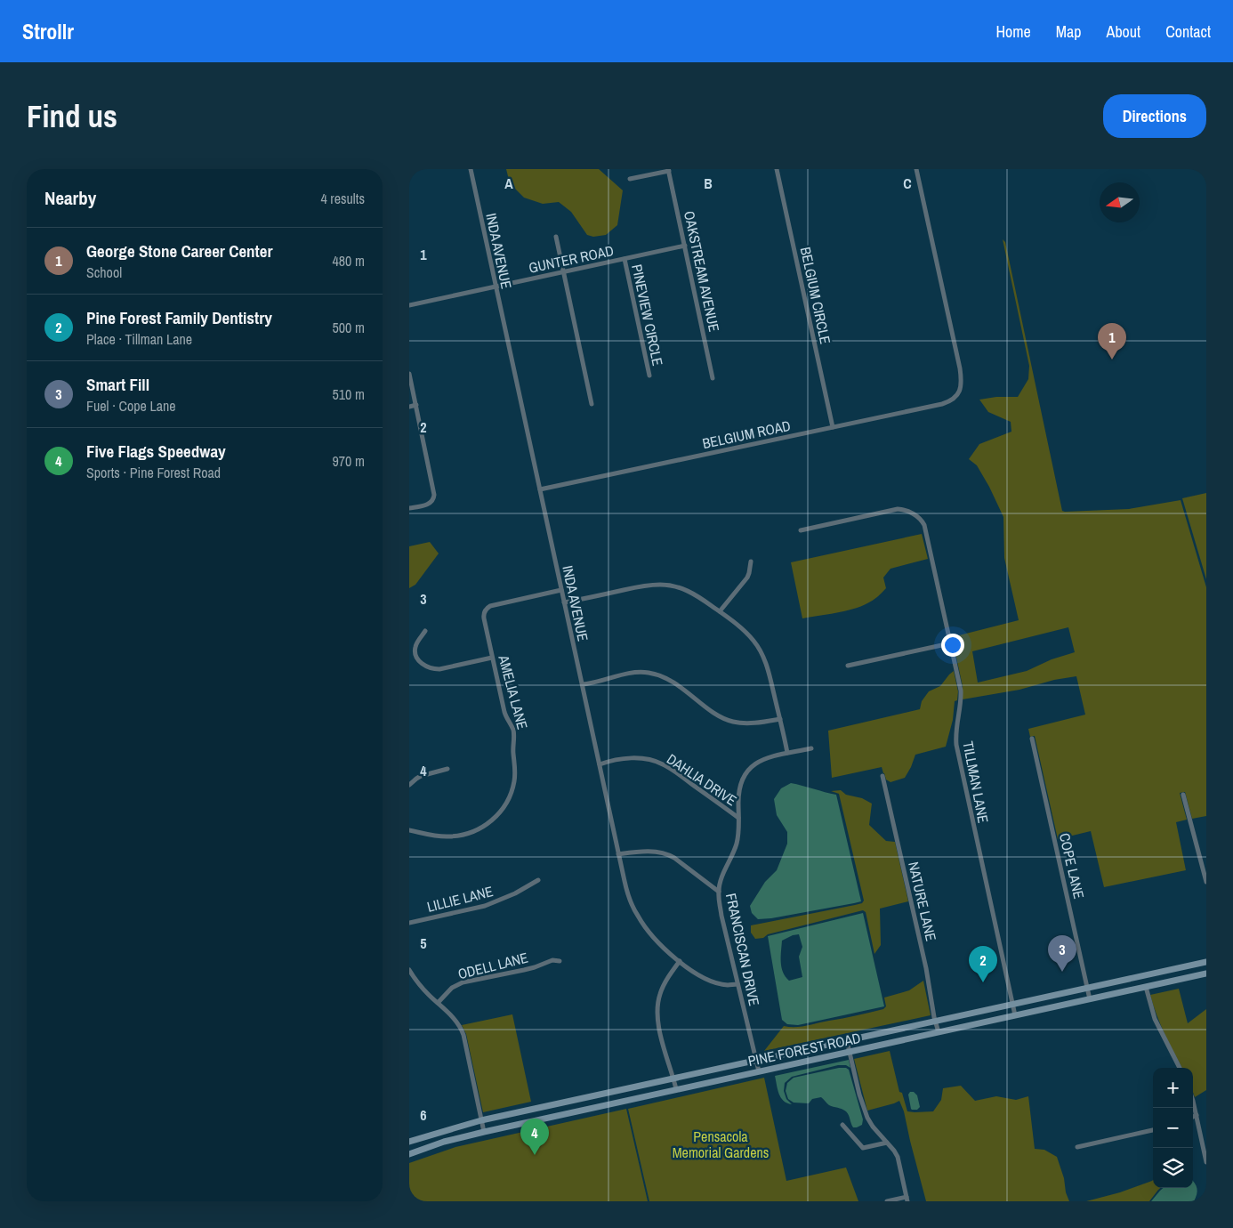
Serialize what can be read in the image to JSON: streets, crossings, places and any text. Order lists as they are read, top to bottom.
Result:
{
  "streets": {
    "main road": ["PINE FOREST ROAD"],
    "street": [
      "INDA AVENUE",
      "GUNTER ROAD",
      "OAKSTREAM AVENUE",
      "BELGIUM CIRCLE",
      "PINEVIEW CIRCLE",
      "BELGIUM ROAD",
      "AMELIA LANE",
      "DAHLIA DRIVE",
      "TILLMAN LANE",
      "COPE LANE",
      "LILLIE LANE",
      "NATURE LANE",
      "FRANCISCAN DRIVE",
      "ODELL LANE"
    ]
  },
  "crossings": [
    ["INDA AVENUE", "GUNTER ROAD"],
    ["INDA AVENUE", "BELGIUM ROAD"],
    ["INDA AVENUE", "AMELIA LANE"],
    ["INDA AVENUE", "DAHLIA DRIVE"],
    ["INDA AVENUE", "FRANCISCAN DRIVE"],
    ["GUNTER ROAD", "OAKSTREAM AVENUE"],
    ["GUNTER ROAD", "PINEVIEW CIRCLE"],
    ["BELGIUM CIRCLE", "BELGIUM ROAD"],
    ["DAHLIA DRIVE", "FRANCISCAN DRIVE"],
    ["TILLMAN LANE", "PINE FOREST ROAD"],
    ["COPE LANE", "PINE FOREST ROAD"],
    ["NATURE LANE", "PINE FOREST ROAD"],
    ["FRANCISCAN DRIVE", "PINE FOREST ROAD"]
  ],
  "parks": ["Pensacola Memorial Gardens"],
  "north": "left",
  "page": {
    "header": "Strollr",
    "nav": [
      "Home",
      "Map",
      "About",
      "Contact"
    ],
    "buttons": "Directions",
    "title": "Find us",
    "heading": ["Nearby", "4 results"],
    "list": [
      {
        "mark": "1",
        "name": "George Stone Career Center",
        "note": "School",
        "value": "480 m"
      },
      {
        "mark": "2",
        "name": "Pine Forest Family Dentistry",
        "note": "Place · Tillman Lane",
        "value": "500 m"
      },
      {
        "mark": "3",
        "name": "Smart Fill",
        "note": "Fuel · Cope Lane",
        "value": "510 m"
      },
      {
        "mark": "4",
        "name": "Five Flags Speedway",
        "note": "Sports · Pine Forest Road",
        "value": "970 m"
      }
    ],
    "pins": [
      "1",
      "3",
      "2",
      "4"
    ],
    "map_buttons": ["+", "−"]
  },
  "grid": {
    "columns": ["A", "B", "C"],
    "rows": [
      "1",
      "2",
      "3",
      "4",
      "5",
      "6"
    ]
  }
}
